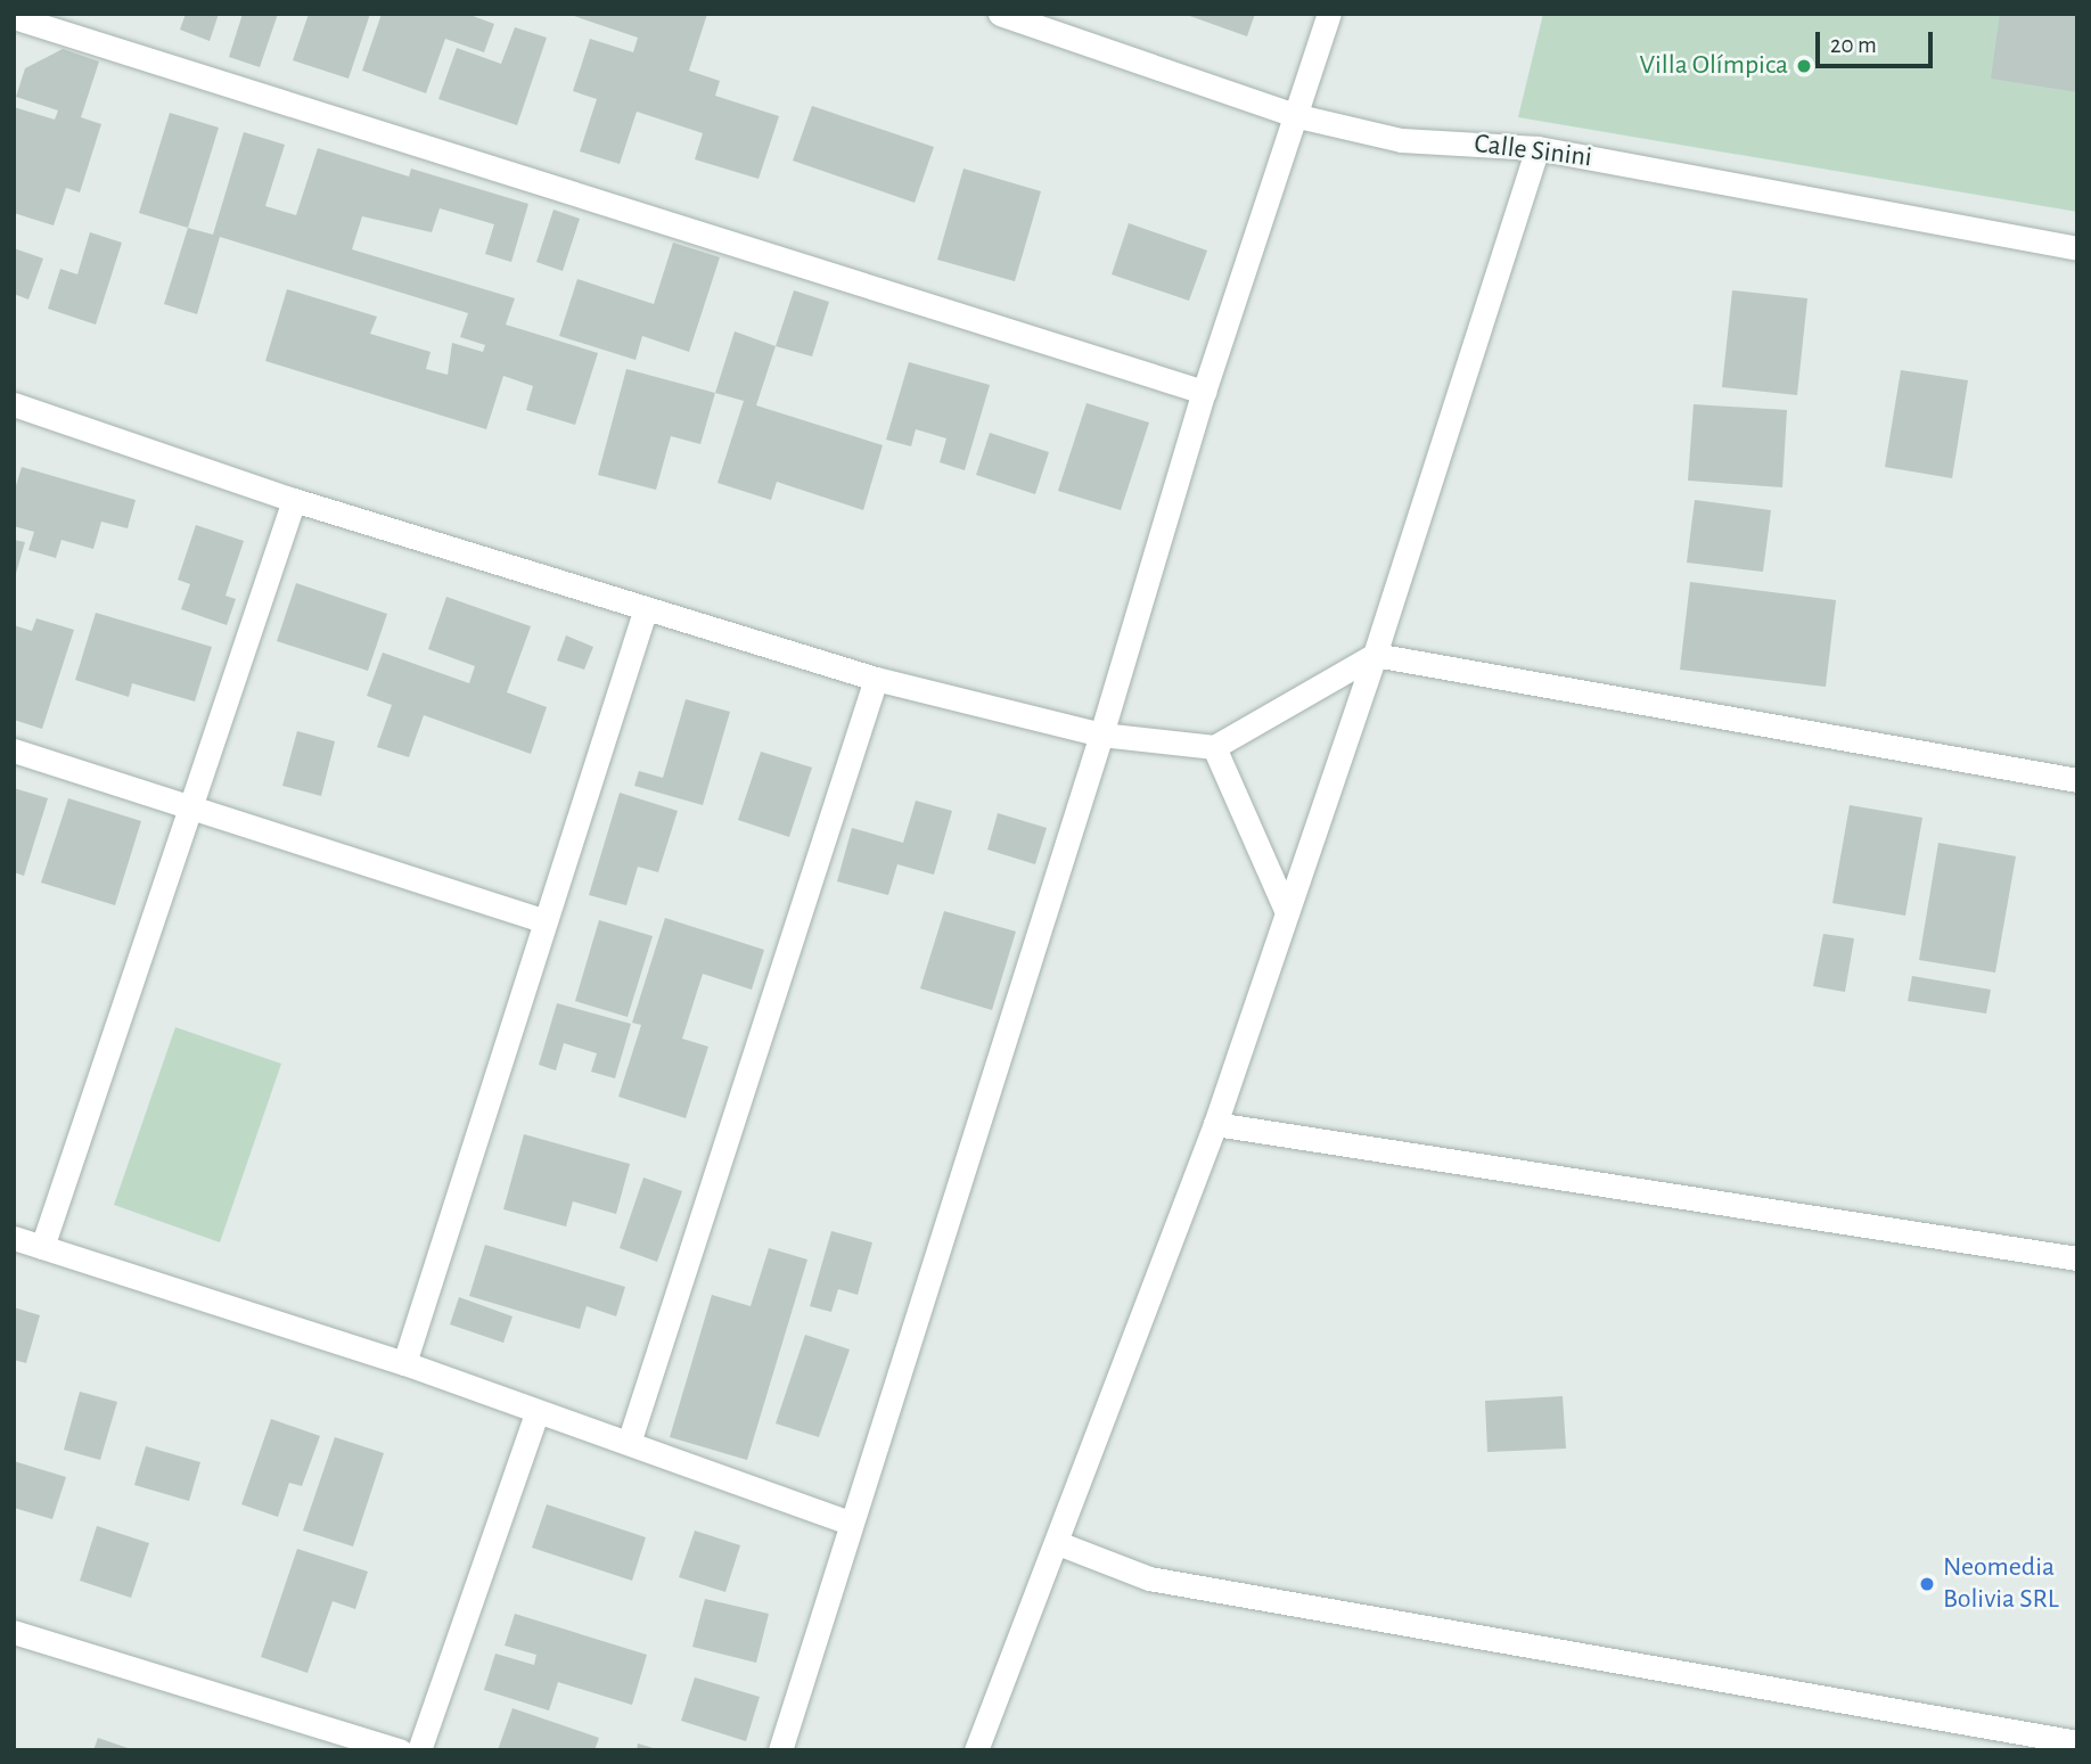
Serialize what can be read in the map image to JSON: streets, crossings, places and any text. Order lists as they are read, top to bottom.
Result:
{
  "streets": {
    "street": ["Calle Sinini"]
  },
  "places": ["Villa Olímpica", "Neomedia Bolivia SRL"],
  "scale_bar": "20 m"
}
